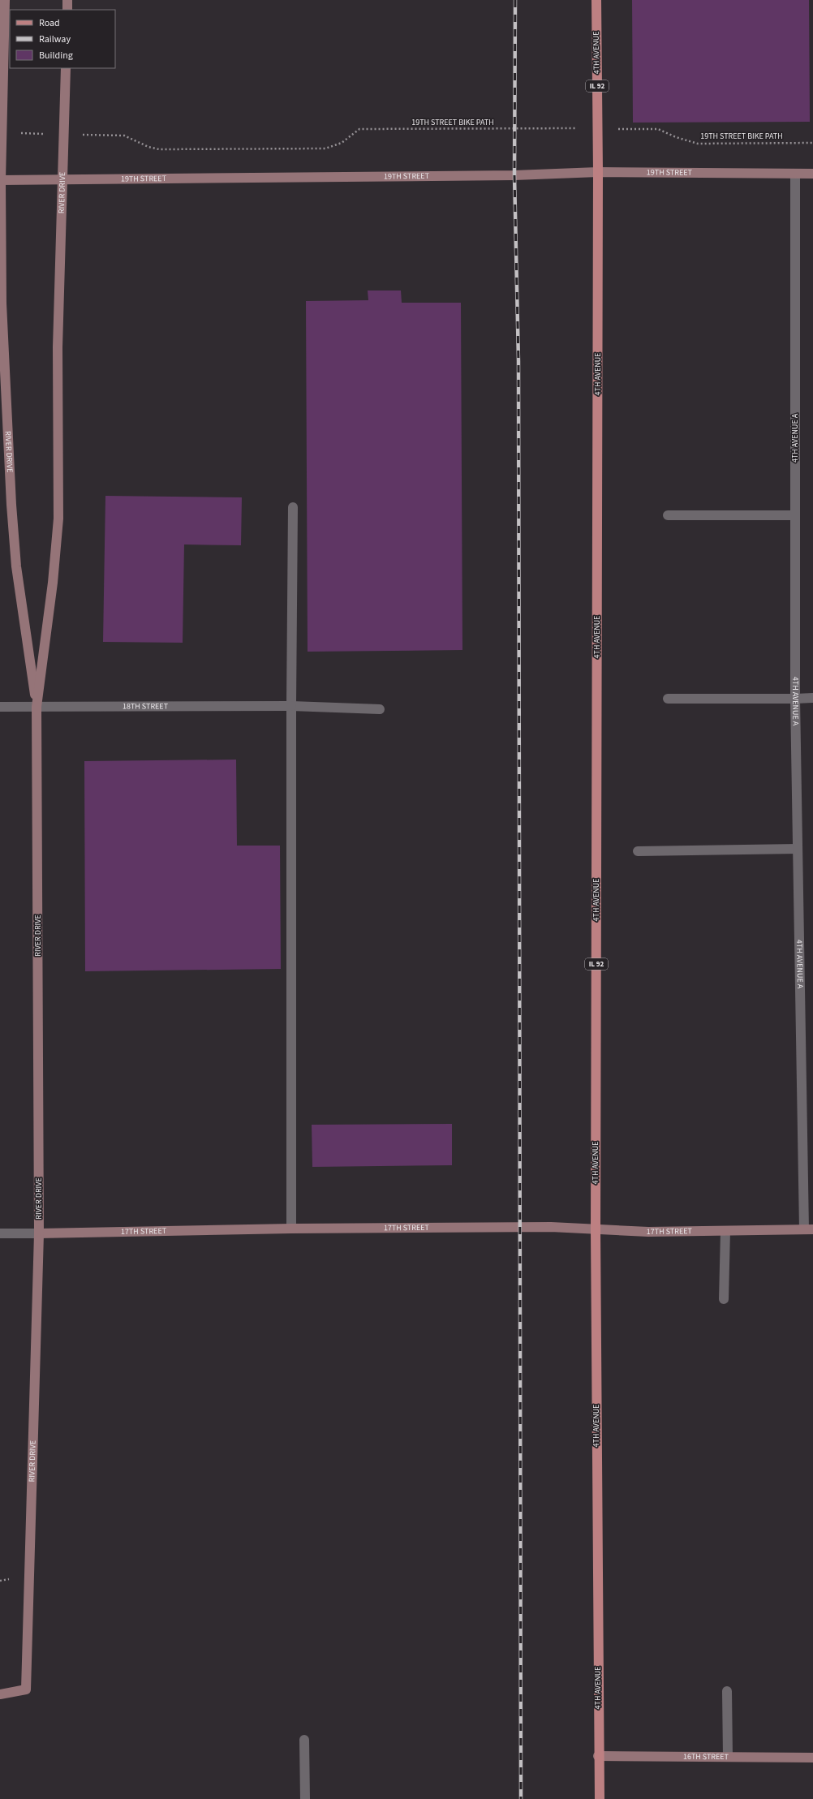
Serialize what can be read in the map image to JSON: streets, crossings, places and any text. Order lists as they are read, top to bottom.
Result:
{
  "streets": {
    "main road": [
      "4TH AVENUE",
      "IL 92",
      "19TH STREET",
      "RIVER DRIVE",
      "17TH STREET",
      "16TH STREET"
    ],
    "street": ["4TH AVENUE A", "18TH STREET"],
    "path": ["19TH STREET BIKE PATH"]
  },
  "crossings": [
    ["4TH AVENUE", "19TH STREET BIKE PATH"],
    ["4TH AVENUE", "19TH STREET"],
    ["4TH AVENUE", "17TH STREET"],
    ["4TH AVENUE", "16TH STREET"],
    ["19TH STREET", "RIVER DRIVE"],
    ["19TH STREET", "4TH AVENUE A"],
    ["RIVER DRIVE", "18TH STREET"],
    ["RIVER DRIVE", "17TH STREET"],
    ["4TH AVENUE A", "17TH STREET"]
  ],
  "legend": ["Road", "Railway", "Building"]
}
